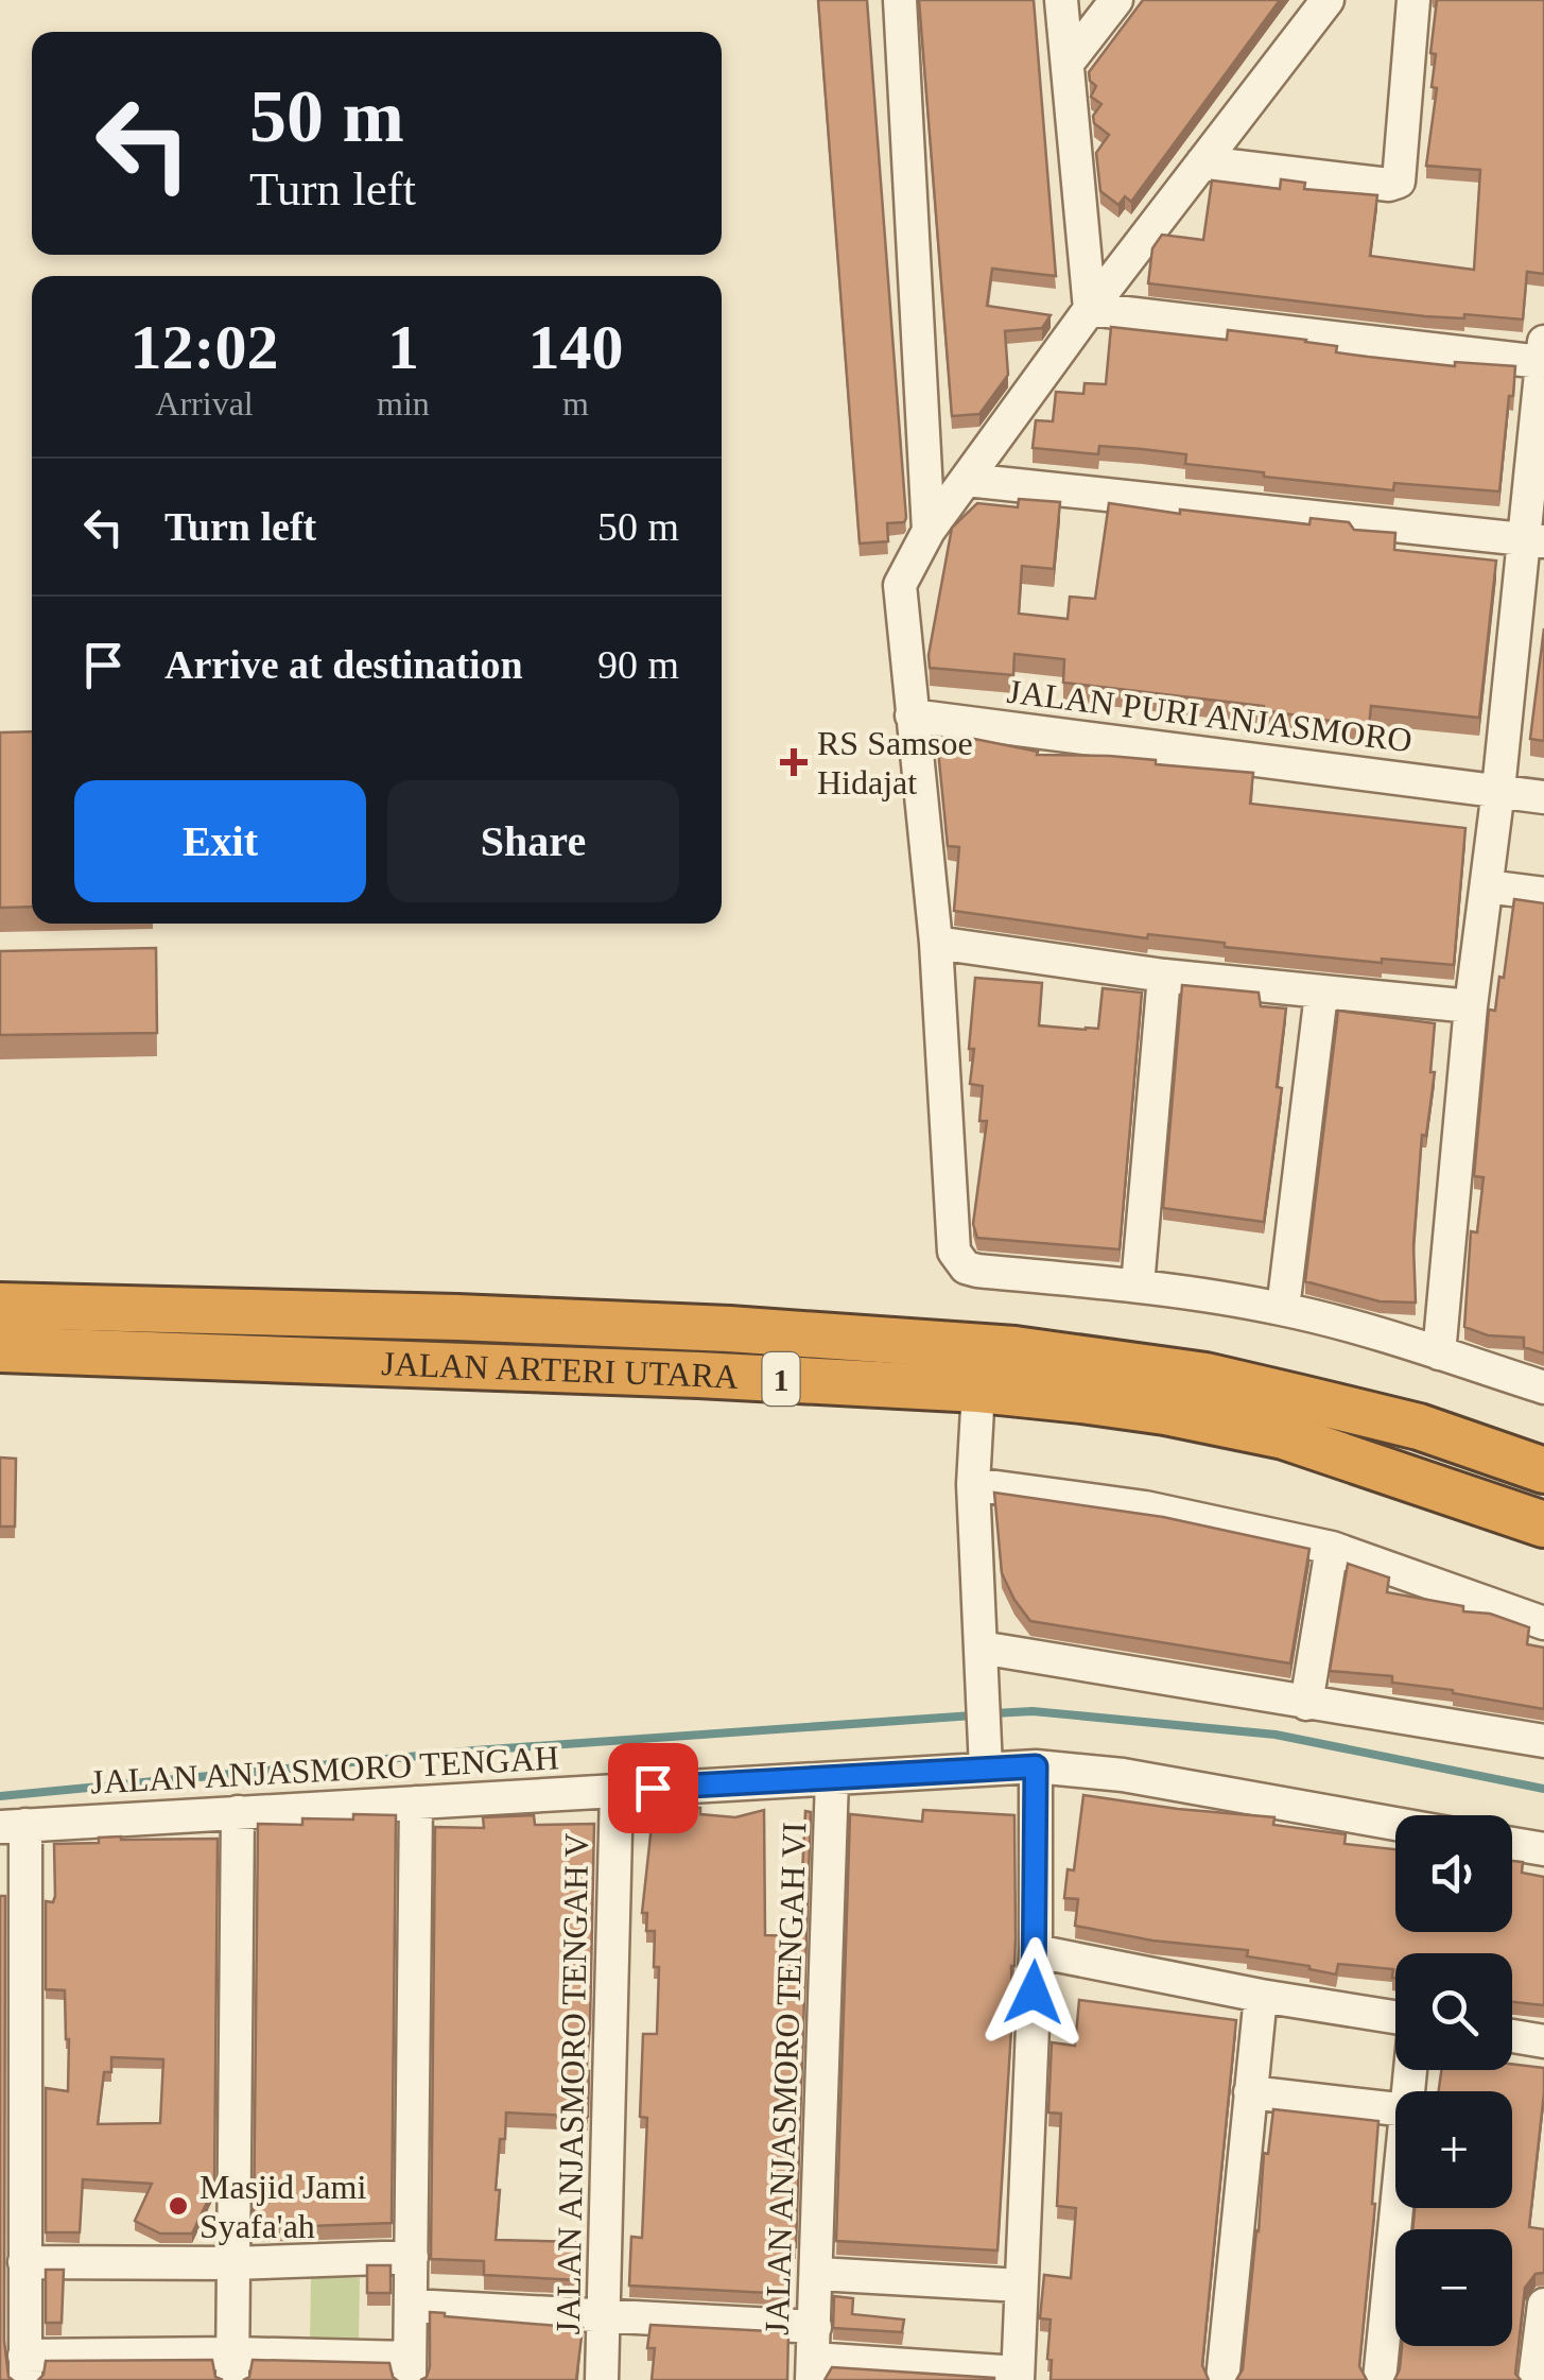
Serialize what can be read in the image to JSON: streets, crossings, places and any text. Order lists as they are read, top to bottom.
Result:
{
  "streets": {
    "highway": ["JALAN ARTERI UTARA", "1"],
    "street": [
      "JALAN PURI ANJASMORO",
      "JALAN ANJASMORO TENGAH",
      "JALAN ANJASMORO TENGAH VI",
      "JALAN ANJASMORO TENGAH V"
    ]
  },
  "crossings": [
    ["JALAN ANJASMORO TENGAH", "JALAN ANJASMORO TENGAH VI"],
    ["JALAN ANJASMORO TENGAH", "JALAN ANJASMORO TENGAH V"]
  ],
  "places": {
    "health": ["RS Samsoe Hidajat"],
    "other": ["Masjid Jami Syafa'ah"]
  },
  "page": {
    "turn": ["50 m", "Turn left"],
    "eta": [
      "12:02",
      "Arrival",
      "1",
      "min",
      "140",
      "m"
    ],
    "list": [
      {
        "name": "Turn left",
        "value": "50 m"
      },
      {
        "name": "Arrive at destination",
        "value": "90 m"
      }
    ],
    "buttons": ["Exit", "Share"],
    "map_buttons": ["+", "−"]
  }
}
